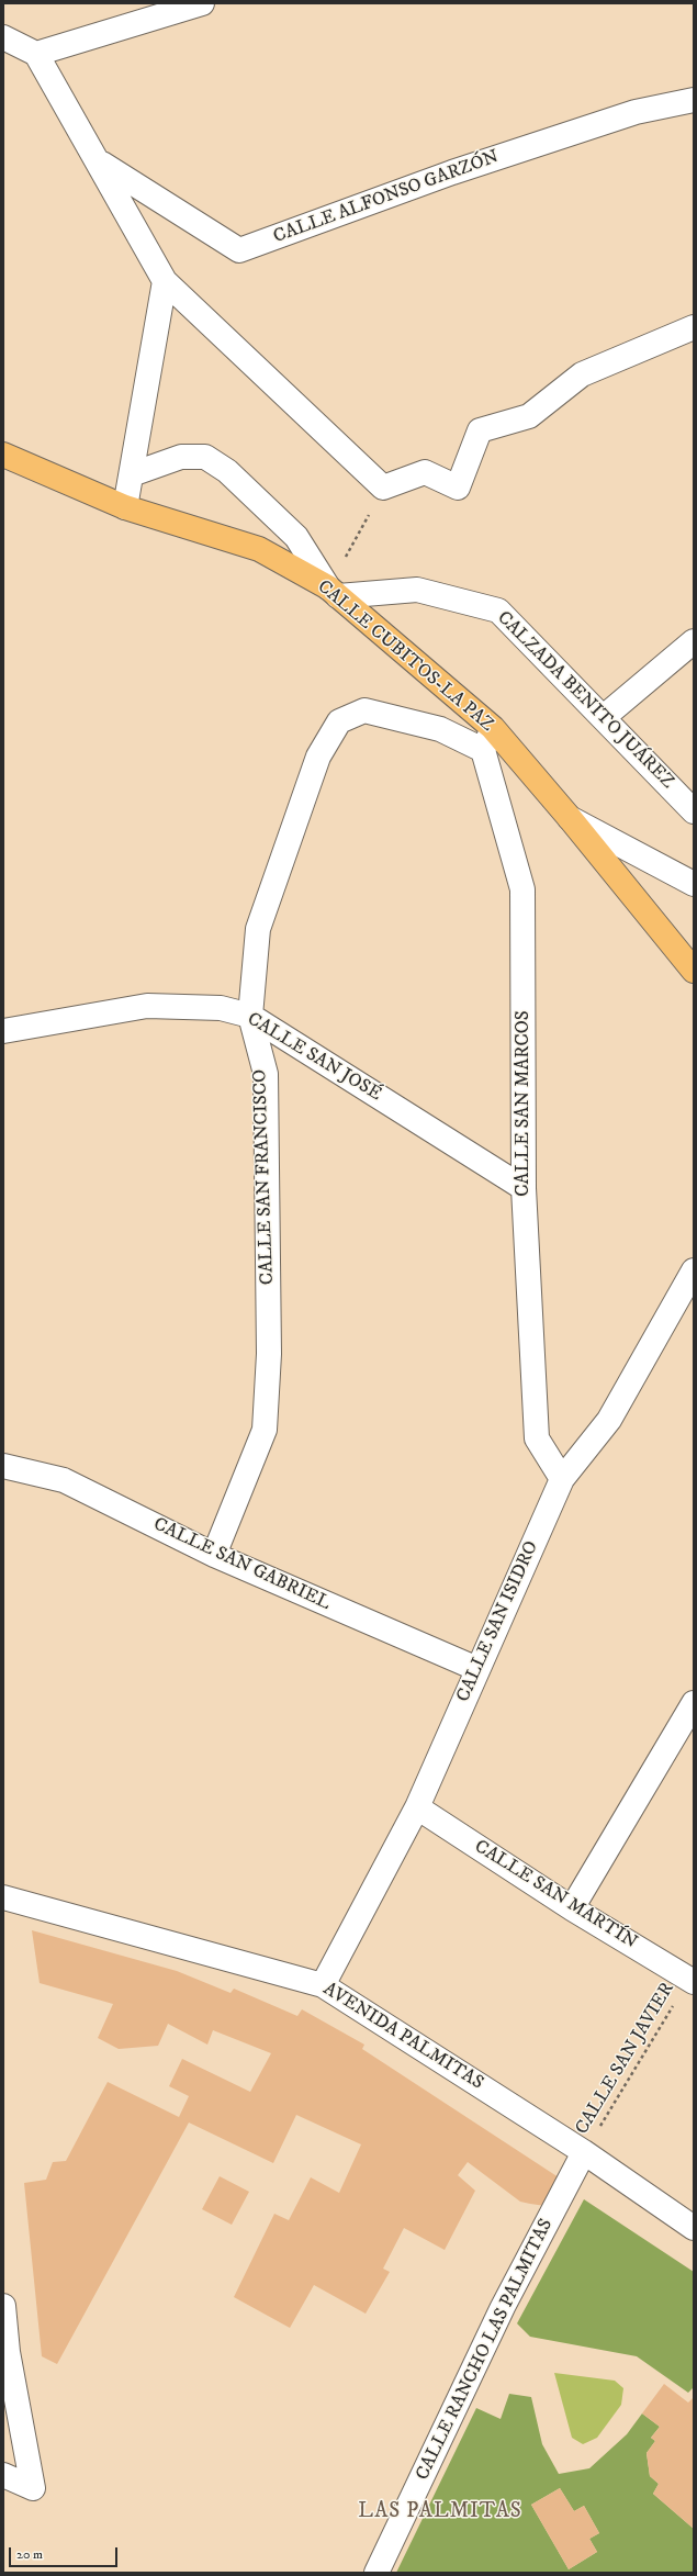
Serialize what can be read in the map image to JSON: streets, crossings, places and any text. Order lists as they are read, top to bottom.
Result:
{
  "streets": {
    "main road": ["CALLE CUBITOS-LA PAZ"],
    "street": [
      "CALLE ALFONSO GARZÓN",
      "CALZADA BENITO JUÁREZ",
      "CALLE SAN JOSÉ",
      "CALLE SAN MARCOS",
      "CALLE SAN FRANCISCO",
      "CALLE SAN GABRIEL",
      "CALLE SAN ISIDRO",
      "CALLE SAN MARTÍN",
      "AVENIDA PALMITAS",
      "CALLE RANCHO LAS PALMITAS"
    ],
    "path": ["CALLE SAN JAVIER"]
  },
  "crossings": [
    ["CALLE CUBITOS-LA PAZ", "CALZADA BENITO JUÁREZ"],
    ["CALLE SAN JOSÉ", "CALLE SAN MARCOS"],
    ["CALLE SAN JOSÉ", "CALLE SAN FRANCISCO"],
    ["CALLE SAN MARCOS", "CALLE SAN FRANCISCO"],
    ["CALLE SAN MARCOS", "CALLE SAN ISIDRO"],
    ["CALLE SAN FRANCISCO", "CALLE SAN GABRIEL"],
    ["CALLE SAN GABRIEL", "CALLE SAN ISIDRO"],
    ["CALLE SAN ISIDRO", "CALLE SAN MARTÍN"],
    ["CALLE SAN ISIDRO", "AVENIDA PALMITAS"],
    ["CALLE SAN MARTÍN", "CALLE SAN JAVIER"],
    ["AVENIDA PALMITAS", "CALLE SAN JAVIER"],
    ["AVENIDA PALMITAS", "CALLE RANCHO LAS PALMITAS"],
    ["CALLE SAN JAVIER", "CALLE RANCHO LAS PALMITAS"]
  ],
  "districts": ["LAS PALMITAS"],
  "scale_bar": "20 m"
}
